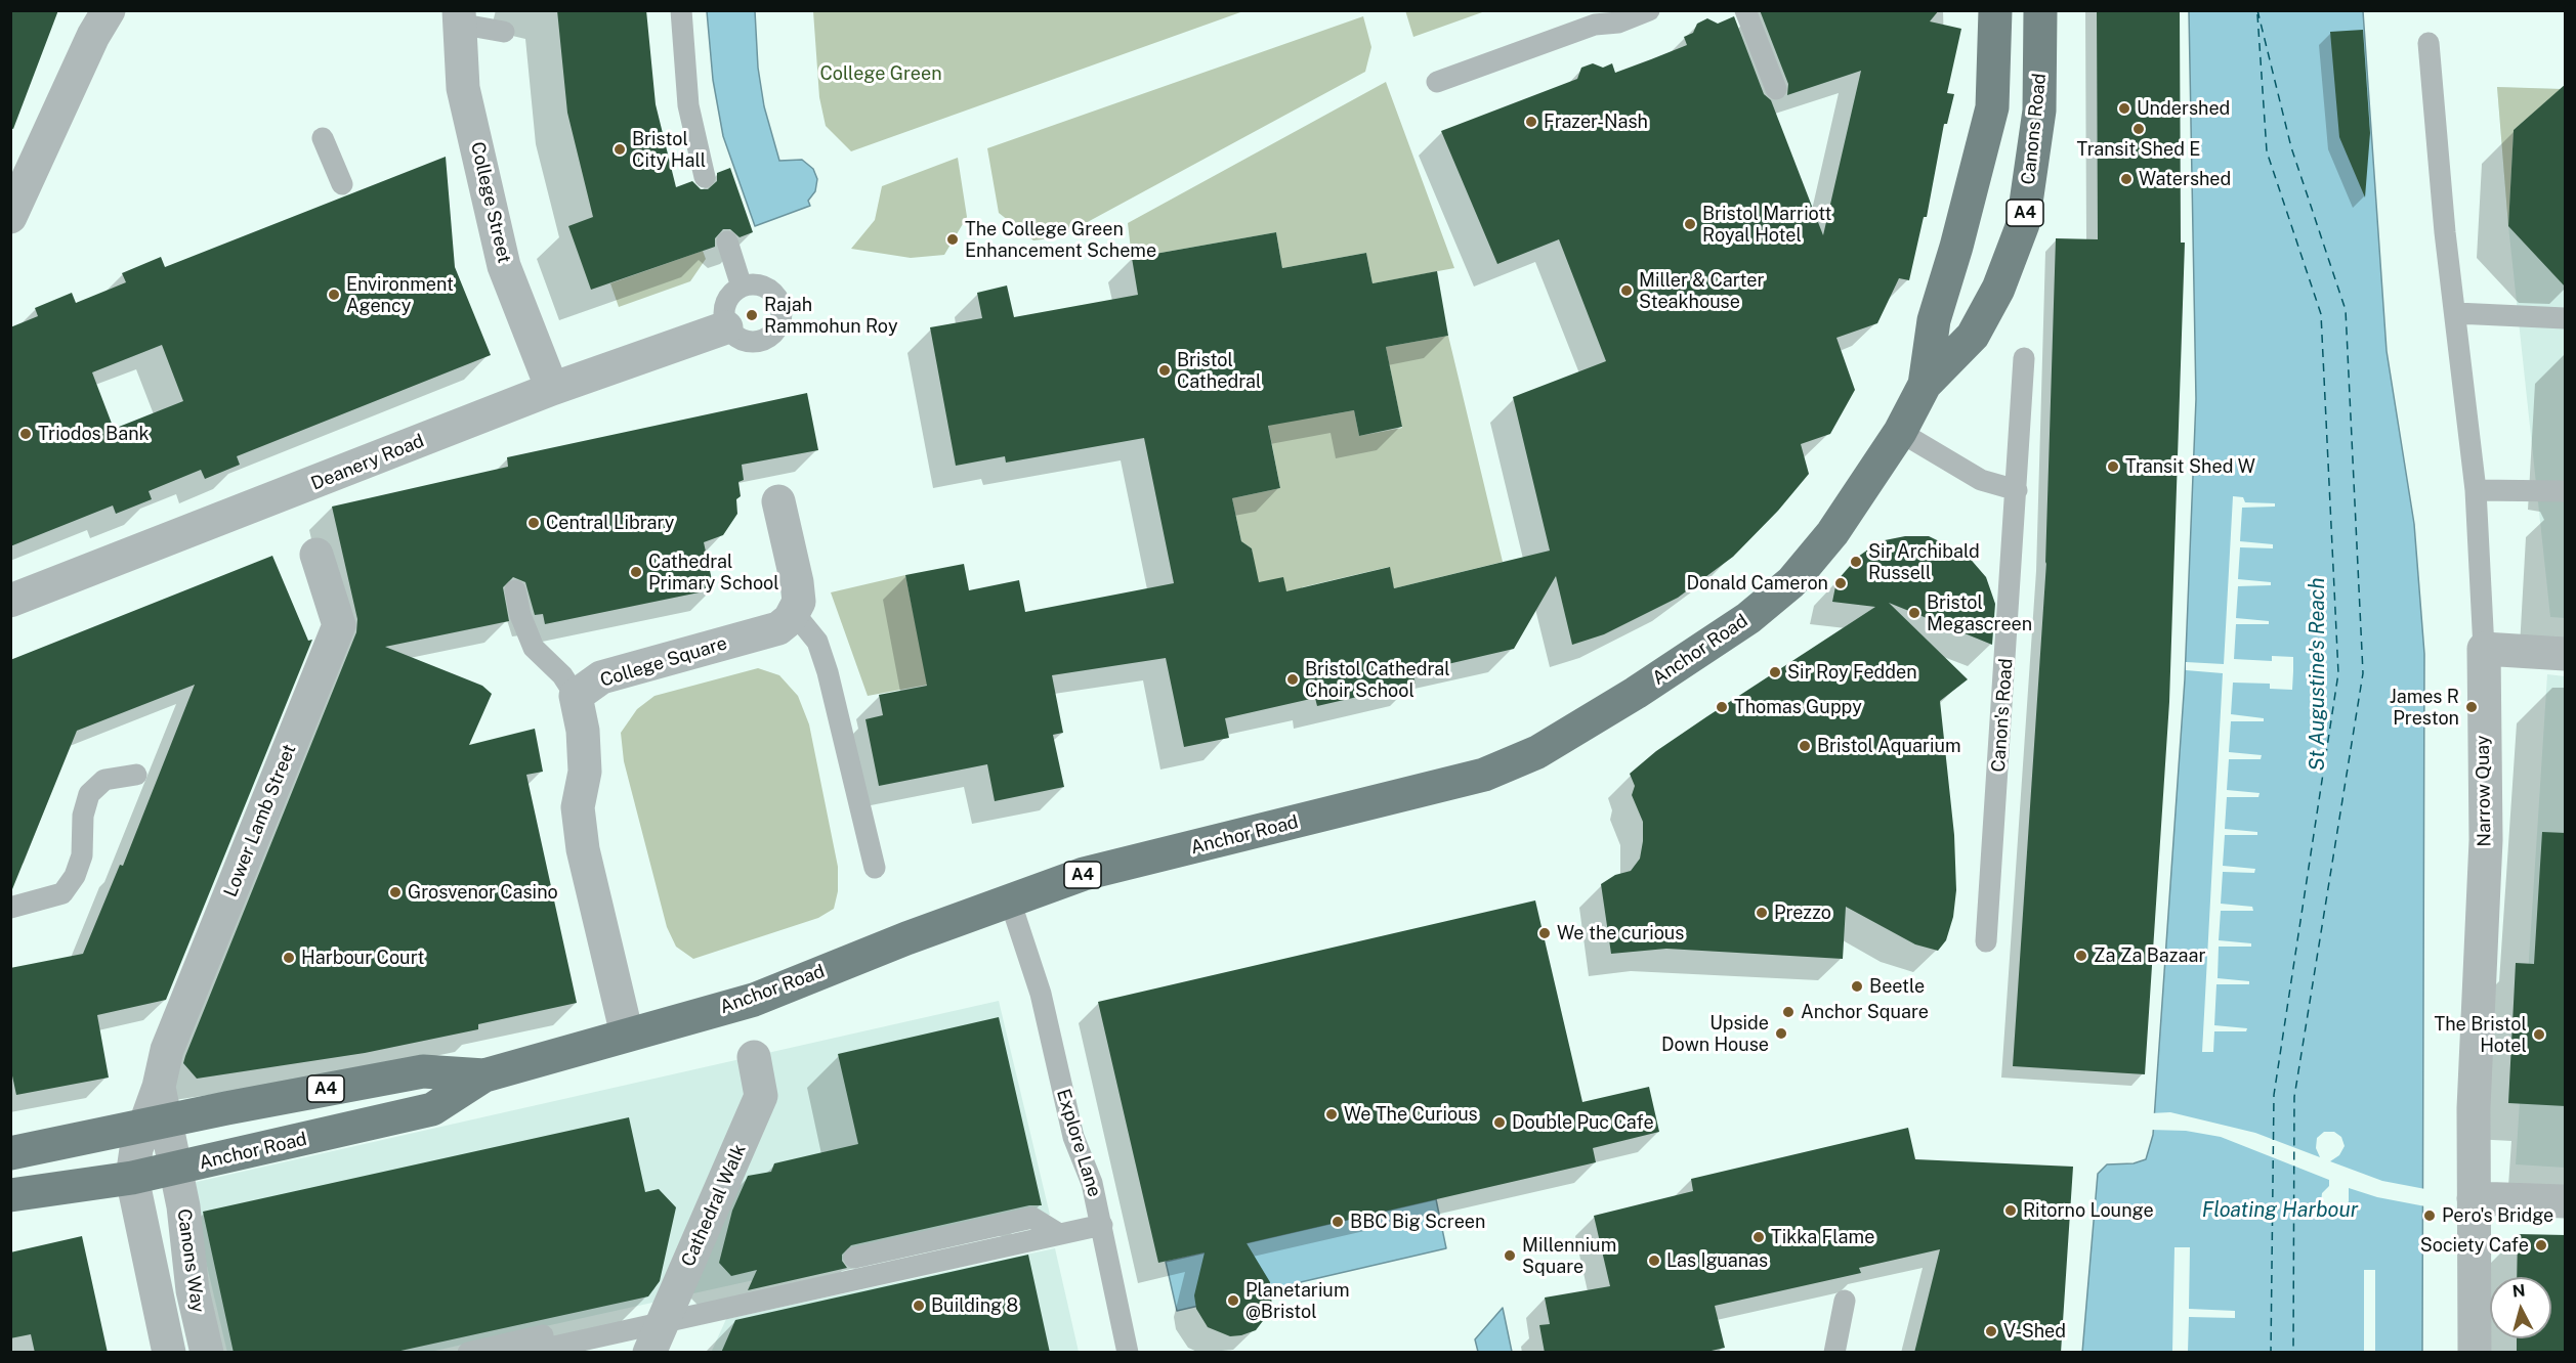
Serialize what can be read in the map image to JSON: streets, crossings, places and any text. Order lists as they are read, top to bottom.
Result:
{
  "streets": {
    "main road": ["Canons Road", "A4", "Anchor Road"],
    "street": [
      "College Street",
      "Deanery Road",
      "College Square",
      "Narrow Quay",
      "Lower Lamb Street",
      "Cathedral Walk",
      "Canons Way"
    ],
    "lane": ["Canon's Road", "Explore Lane"]
  },
  "crossings": [
    ["Canons Road", "A4"],
    ["Canons Road", "Anchor Road"],
    ["College Street", "Deanery Road"],
    ["Anchor Road", "Lower Lamb Street"],
    ["Anchor Road", "Explore Lane"],
    ["Anchor Road", "Canons Way"],
    ["Lower Lamb Street", "Canons Way"]
  ],
  "water": ["St Augustine's Reach", "Floating Harbour"],
  "parks": ["College Green"],
  "places": [
    "Undershed",
    "Frazer-Nash",
    "Transit Shed E",
    "Bristol City Hall",
    "Watershed",
    "Bristol Marriott Royal Hotel",
    "The College Green Enhancement Scheme",
    "Miller & Carter Steakhouse",
    "Environment Agency",
    "Rajah Rammohun Roy",
    "Bristol Cathedral",
    "Triodos Bank",
    "Transit Shed W",
    "Central Library",
    "Sir Archibald Russell",
    "Cathedral Primary School",
    "Donald Cameron",
    "Bristol Megascreen",
    "Sir Roy Fedden",
    "Bristol Cathedral Choir School",
    "Thomas Guppy",
    "James R Preston",
    "Bristol Aquarium",
    "Grosvenor Casino",
    "Prezzo",
    "We the curious",
    "Za Za Bazaar",
    "Harbour Court",
    "Beetle",
    "Anchor Square",
    "Upside Down House",
    "The Bristol Hotel",
    "We The Curious",
    "Double Puc Cafe",
    "Ritorno Lounge",
    "Pero's Bridge",
    "BBC Big Screen",
    "Tikka Flame",
    "Society Cafe",
    "Millennium Square",
    "Las Iguanas",
    "Planetarium @Bristol",
    "Building 8",
    "V-Shed"
  ],
  "north": "top"
}
